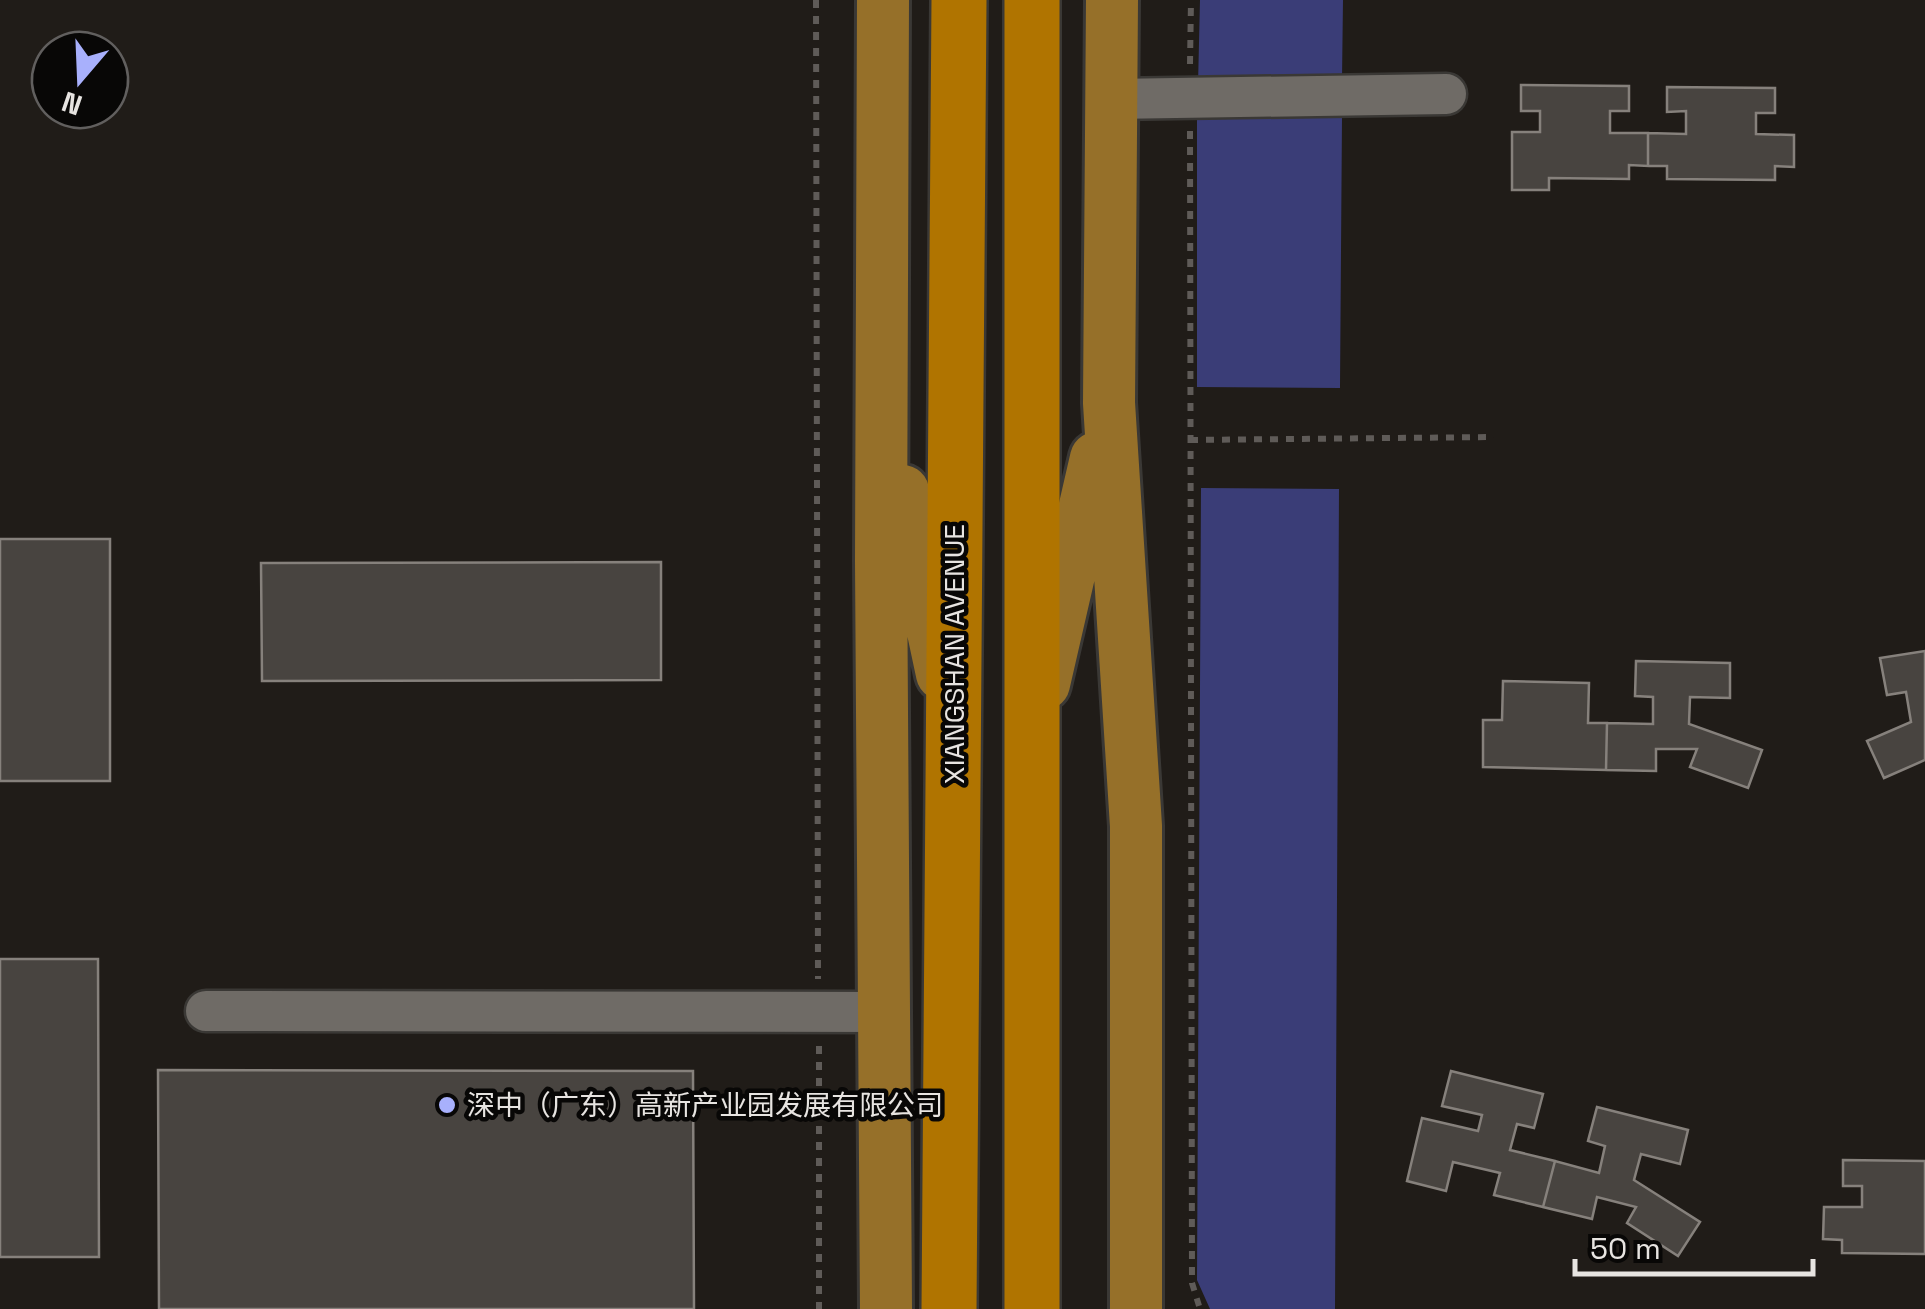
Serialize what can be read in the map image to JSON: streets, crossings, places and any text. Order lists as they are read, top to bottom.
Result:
{
  "streets": {
    "highway": ["XIANGSHAN AVENUE"]
  },
  "places": ["深中（广东）高新产业园发展有限公司"],
  "scale_bar": "50 m",
  "north": "bottom"
}
